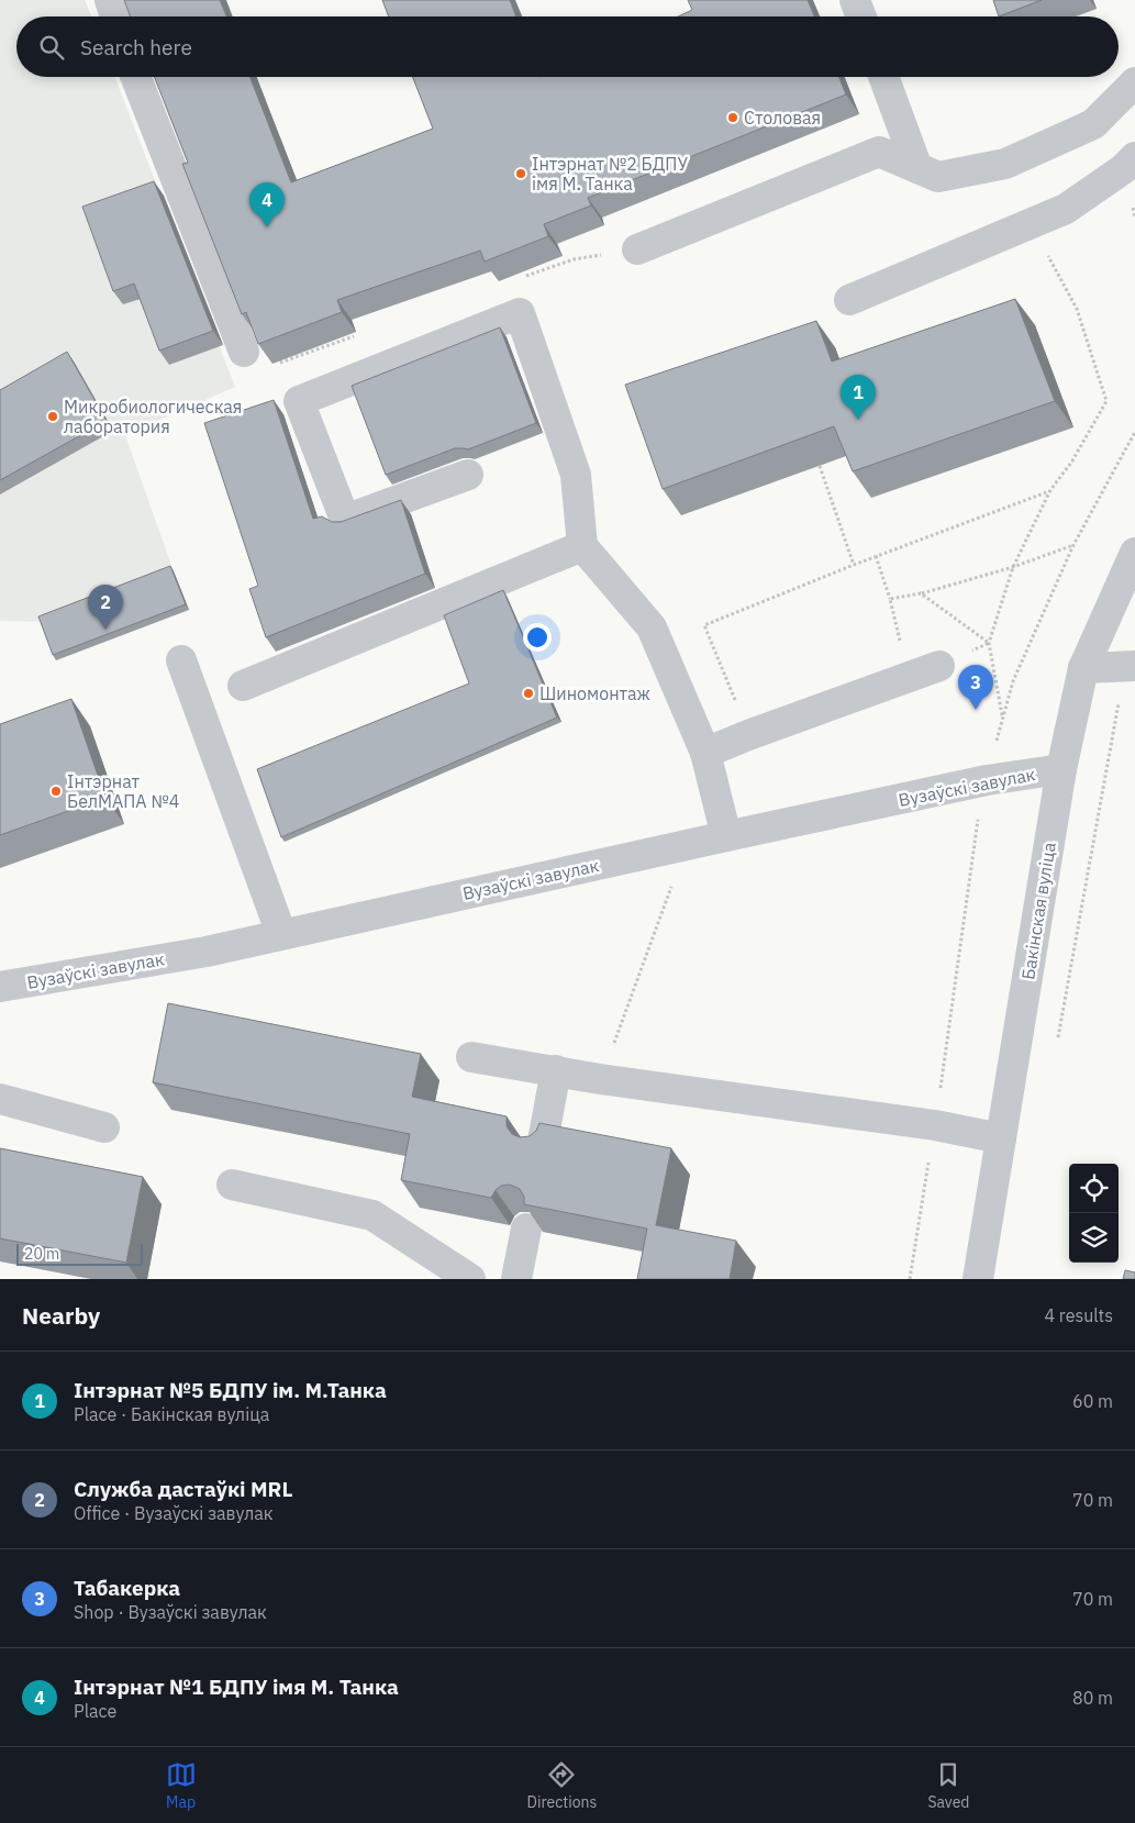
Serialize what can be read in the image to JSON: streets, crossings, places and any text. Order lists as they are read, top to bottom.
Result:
{
  "streets": {
    "street": ["Вузаўскі завулак", "Бакінская вуліца"]
  },
  "crossings": [
    ["Вузаўскі завулак", "Бакінская вуліца"]
  ],
  "places": [
    "Столовая",
    "Інтэрнат №2 БДПУ імя М. Танка",
    "Микробиологическая лаборатория",
    "Шиномонтаж",
    "Інтэрнат БелМАПА №4"
  ],
  "scale_bar": "20 m",
  "page": {
    "search": "Search here",
    "pins": [
      "4",
      "1",
      "2",
      "3"
    ],
    "scale": "20 m",
    "heading": ["Nearby", "4 results"],
    "list": [
      {
        "mark": "1",
        "name": "Інтэрнат №5 БДПУ ім. М.Танка",
        "note": "Place · Бакінская вуліца",
        "value": "60 m"
      },
      {
        "mark": "2",
        "name": "Служба дастаўкі MRL",
        "note": "Office · Вузаўскі завулак",
        "value": "70 m"
      },
      {
        "mark": "3",
        "name": "Табакерка",
        "note": "Shop · Вузаўскі завулак",
        "value": "70 m"
      },
      {
        "mark": "4",
        "name": "Інтэрнат №1 БДПУ імя М. Танка",
        "note": "Place",
        "value": "80 m"
      }
    ],
    "nav": ["Map", "Directions", "Saved"]
  }
}
